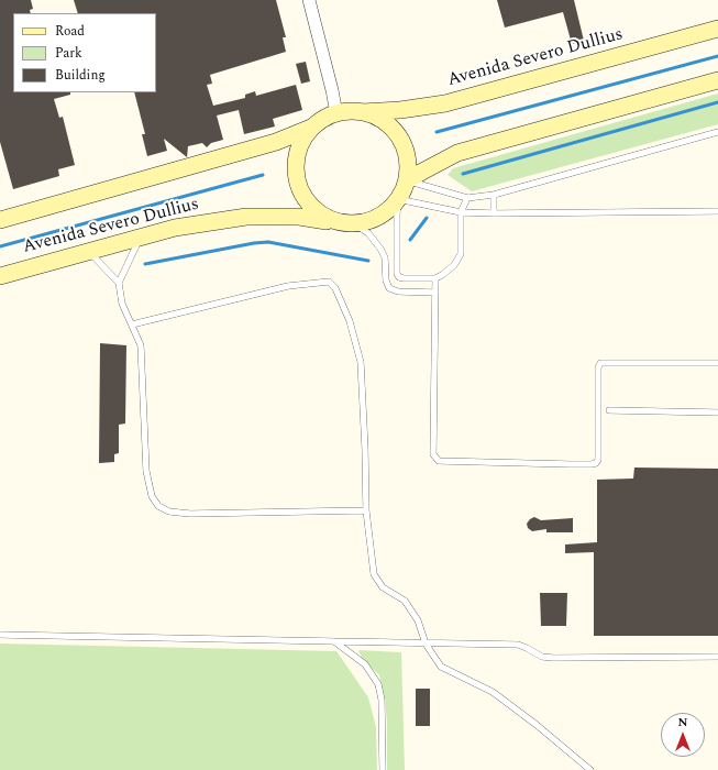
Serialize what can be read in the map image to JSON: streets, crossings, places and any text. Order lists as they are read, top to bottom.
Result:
{
  "streets": {
    "main road": ["Avenida Severo Dullius"]
  },
  "legend": ["Road", "Park", "Building"],
  "north": "top"
}
